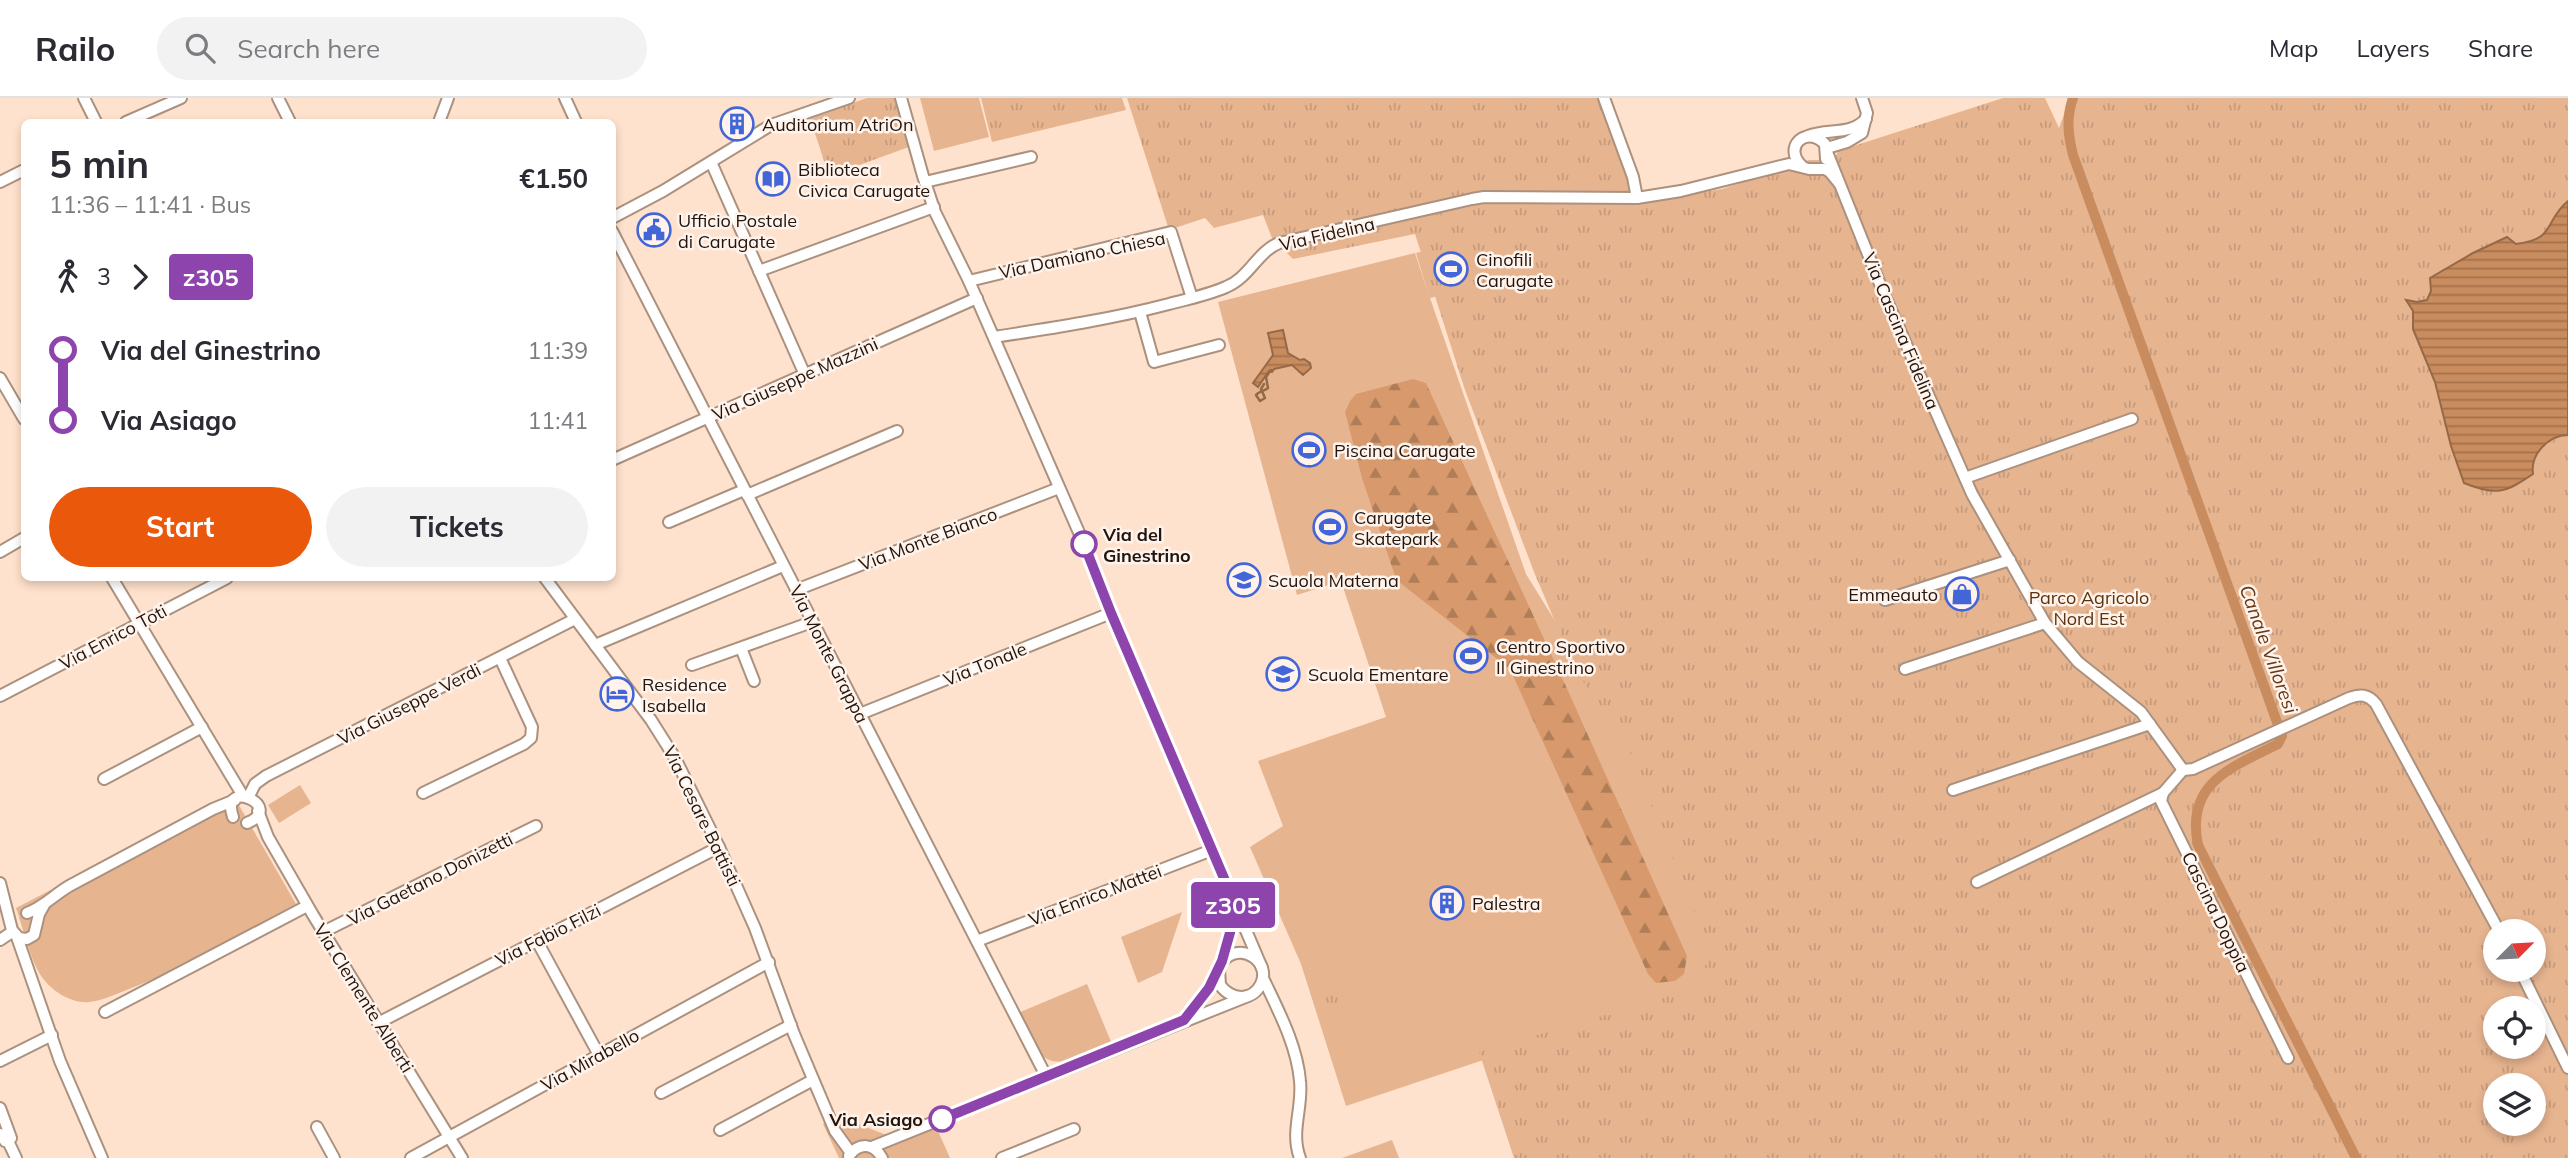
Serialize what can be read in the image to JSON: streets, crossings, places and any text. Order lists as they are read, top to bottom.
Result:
{
  "streets": {
    "street": [
      "Via Fidelina",
      "Via Damiano Chiesa",
      "Via Cascina Fidelina",
      "Via Giuseppe Mazzini",
      "Via Monte Bianco",
      "Via Enrico Toti",
      "Via Monte Grappa",
      "Via Tonale",
      "Via Giuseppe Verdi",
      "Via Cesare Battisti",
      "Via Gaetano Donizetti",
      "Via Enrico Mattei",
      "Cascina Doppia",
      "Via Fabio Filzi",
      "Via Clemente Alberti",
      "Via Mirabello"
    ]
  },
  "crossings": [
    ["Via Fidelina", "Via Damiano Chiesa"],
    ["Via Fidelina", "Via Cascina Fidelina"],
    ["Via Giuseppe Mazzini", "Via Monte Grappa"],
    ["Via Monte Bianco", "Via Monte Grappa"],
    ["Via Monte Grappa", "Via Tonale"],
    ["Via Monte Grappa", "Via Enrico Mattei"],
    ["Via Giuseppe Verdi", "Via Cesare Battisti"],
    ["Via Giuseppe Verdi", "Via Clemente Alberti"],
    ["Via Cesare Battisti", "Via Fabio Filzi"],
    ["Via Cesare Battisti", "Via Mirabello"],
    ["Via Gaetano Donizetti", "Via Clemente Alberti"],
    ["Via Fabio Filzi", "Via Clemente Alberti"],
    ["Via Clemente Alberti", "Via Mirabello"]
  ],
  "water": ["Canale Villoresi"],
  "parks": ["Parco Agricolo Nord Est"],
  "places": {
    "building": ["Auditorium AtriOn", "Palestra"],
    "library": ["Biblioteca Civica Carugate"],
    "public building": ["Ufficio Postale di Carugate"],
    "sports": [
      "Cinofili Carugate",
      "Piscina Carugate",
      "Carugate Skatepark",
      "Centro Sportivo Il Ginestrino"
    ],
    "other": ["Via del Ginestrino", "Via Asiago"],
    "school or university": ["Scuola Materna", "Scuola Ementare"],
    "shop": ["Emmeauto"],
    "hotel": ["Residence Isabella"]
  },
  "lines": ["bus line z305"],
  "north": "top right",
  "page": {
    "header": "Railo",
    "search": "Search here",
    "nav": ["Map", "Layers", "Share"],
    "on_map": "z305",
    "heading": ["5 min", "11:36 – 11:41 · Bus", "€1.50"],
    "legs": ["3", "z305"],
    "list": [
      {
        "name": "Via del Ginestrino",
        "value": "11:39"
      },
      {
        "name": "Via Asiago",
        "value": "11:41"
      }
    ],
    "buttons": ["Start", "Tickets"]
  }
}
